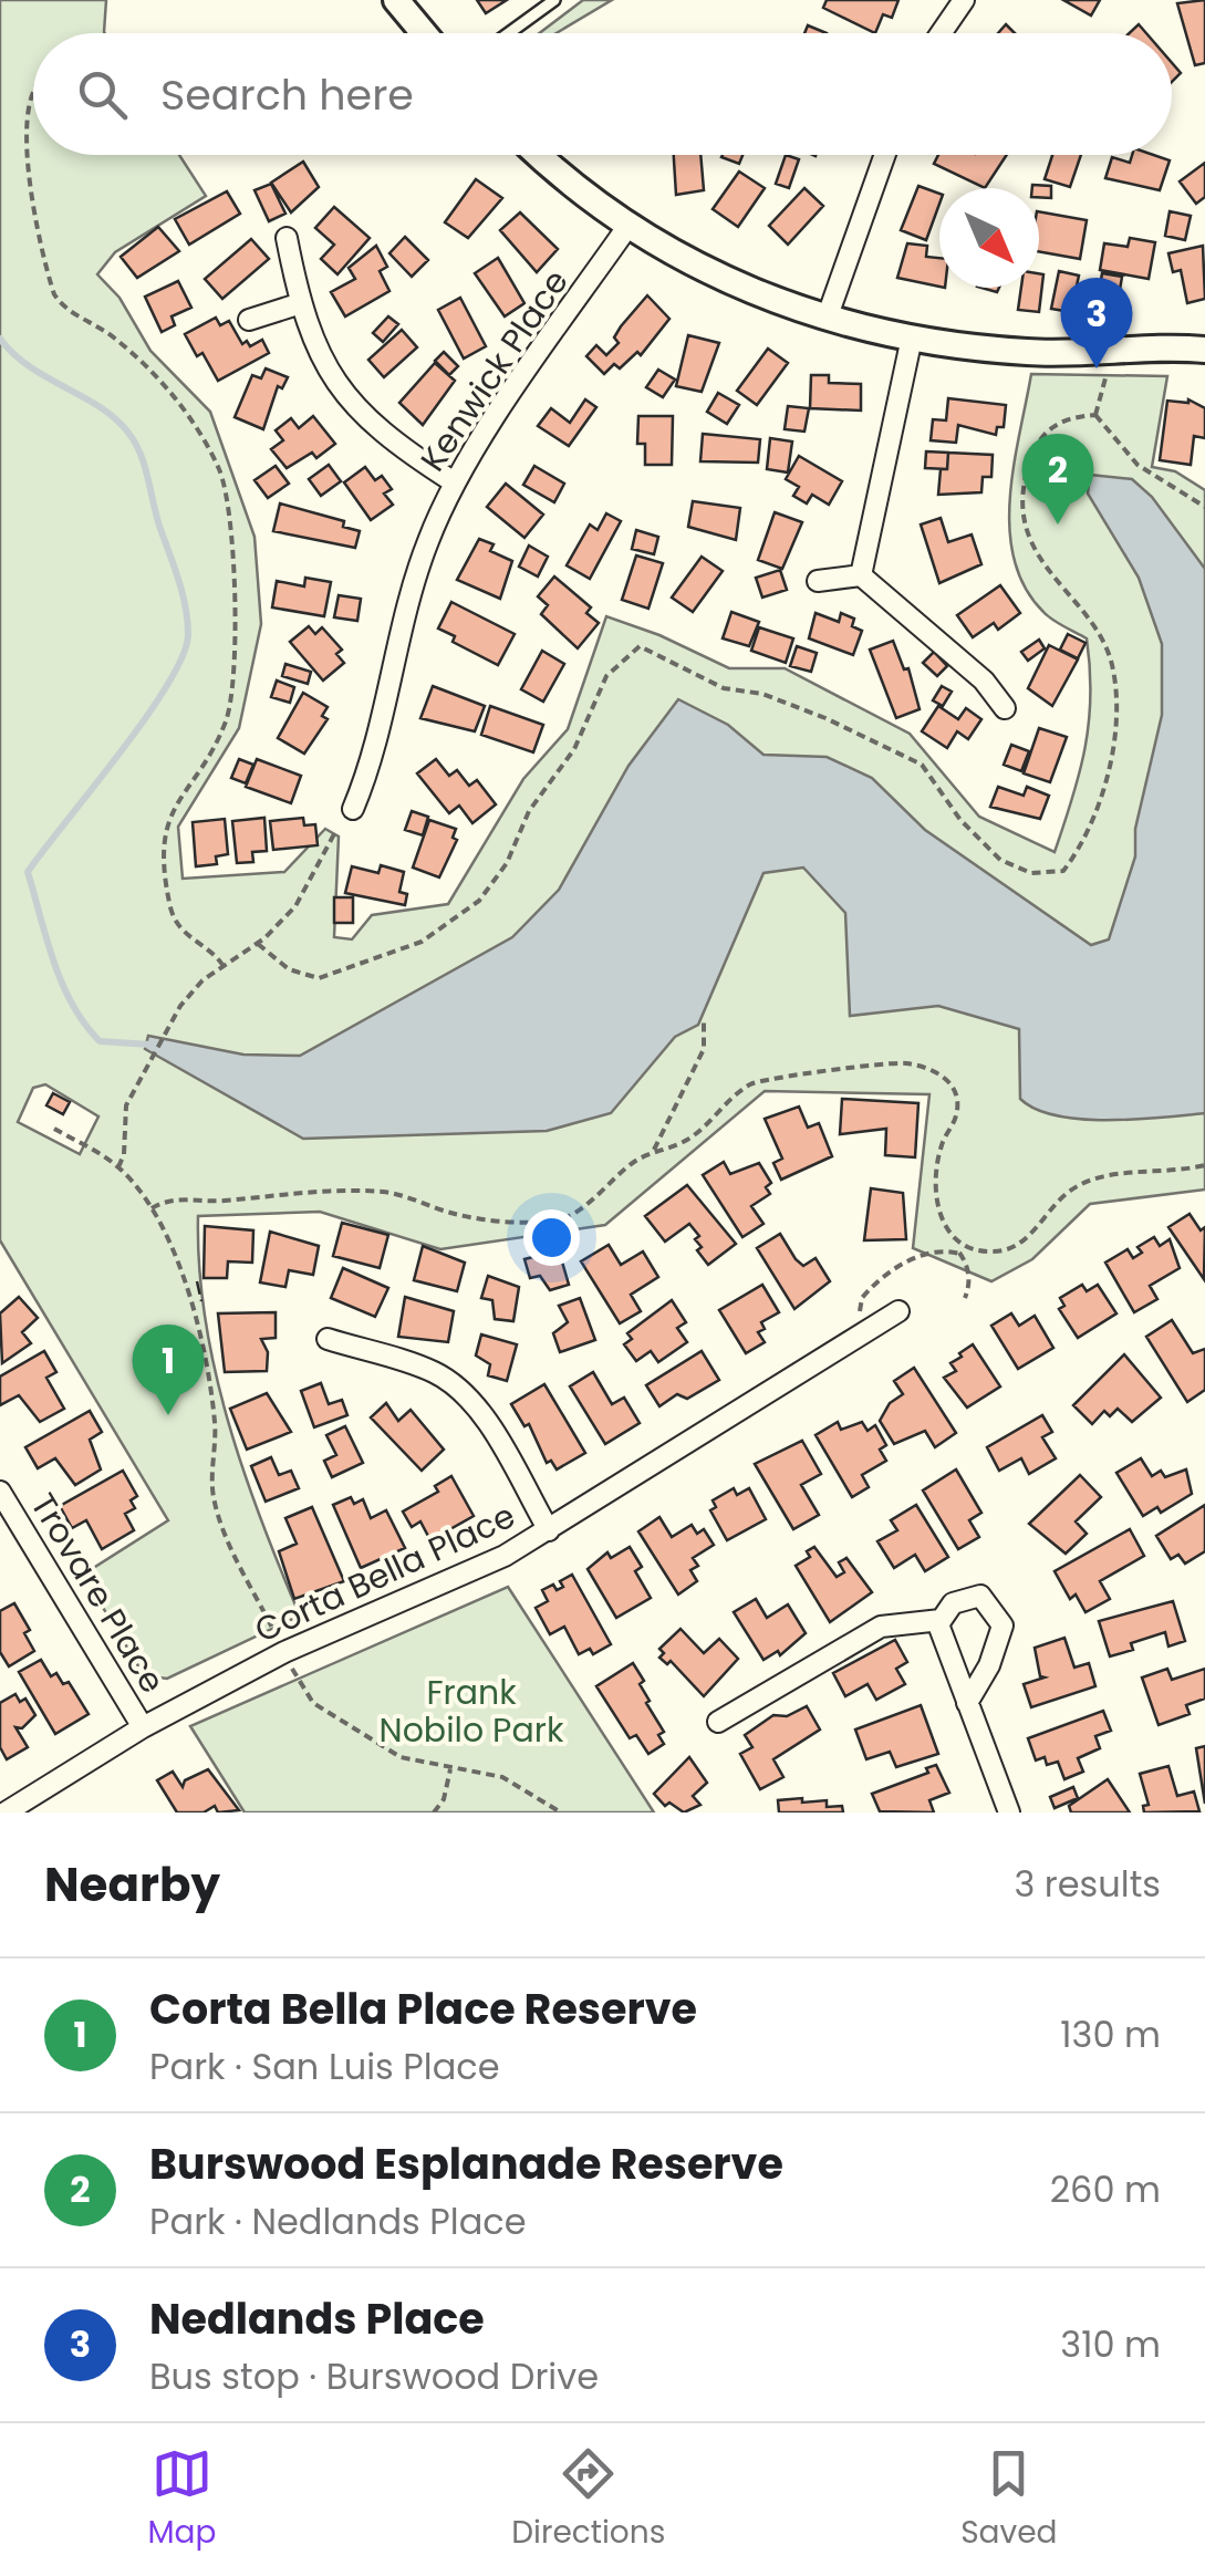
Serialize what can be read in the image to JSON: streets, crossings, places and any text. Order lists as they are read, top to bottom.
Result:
{
  "streets": {
    "street": ["Kenwick Place", "Corta Bella Place", "Trovare Place"]
  },
  "crossings": [
    ["Corta Bella Place", "Trovare Place"]
  ],
  "parks": ["Frank Nobilo Park"],
  "north": "bottom right",
  "page": {
    "search": "Search here",
    "pins": ["3", "2", "1"],
    "heading": ["Nearby", "3 results"],
    "list": [
      {
        "mark": "1",
        "name": "Corta Bella Place Reserve",
        "note": "Park · San Luis Place",
        "value": "130 m"
      },
      {
        "mark": "2",
        "name": "Burswood Esplanade Reserve",
        "note": "Park · Nedlands Place",
        "value": "260 m"
      },
      {
        "mark": "3",
        "name": "Nedlands Place",
        "note": "Bus stop · Burswood Drive",
        "value": "310 m"
      }
    ],
    "nav": ["Map", "Directions", "Saved"]
  }
}
